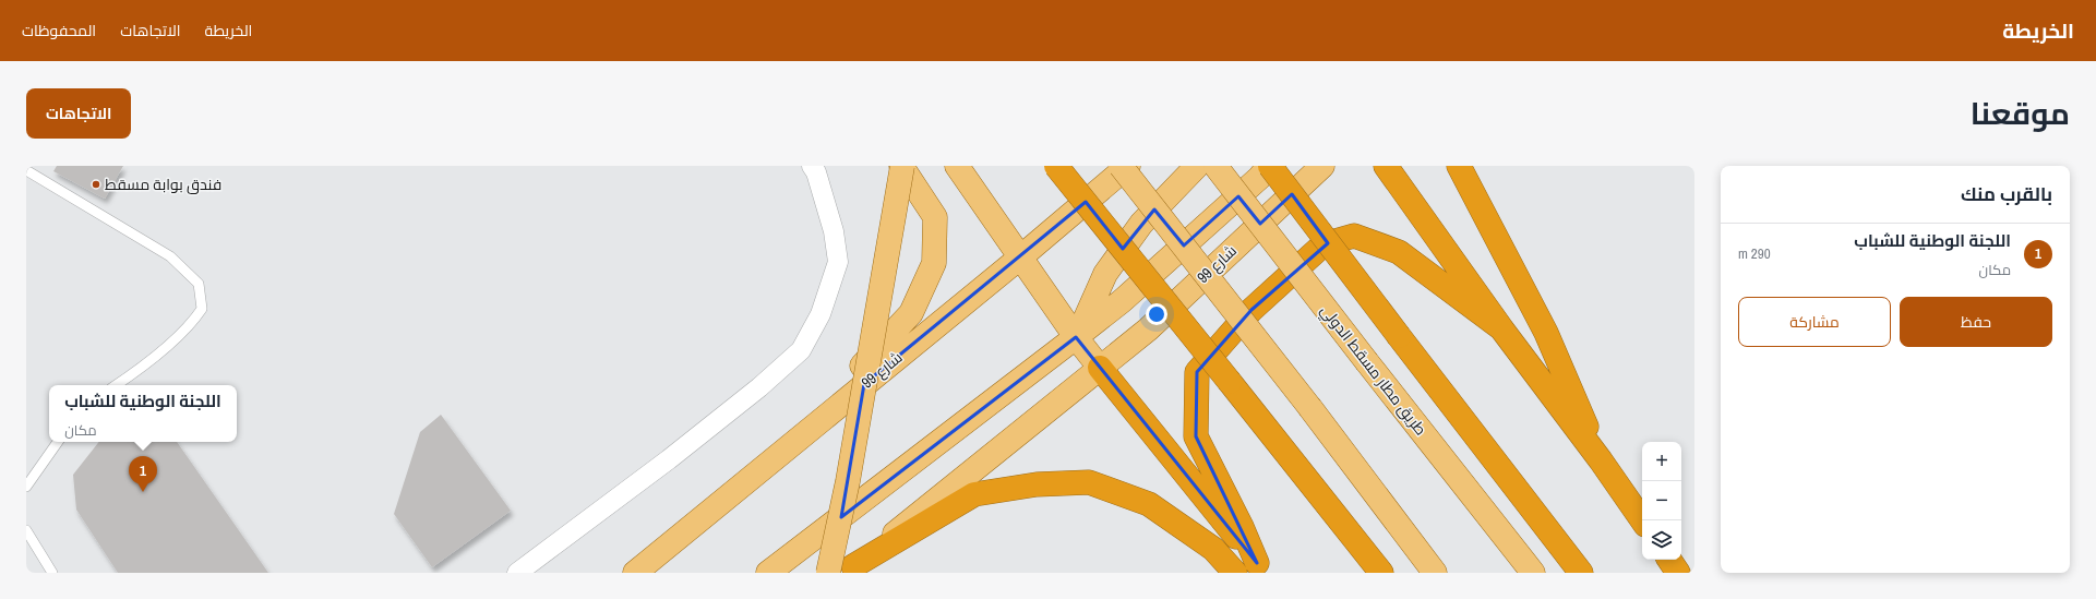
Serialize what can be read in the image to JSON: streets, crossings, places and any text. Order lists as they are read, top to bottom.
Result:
{
  "streets": {
    "main road": ["99 شارع", "طريق مطار مسقط الدولي"]
  },
  "places": ["فندق بوابة مسقط"],
  "page": {
    "header": "الخريطة",
    "nav": ["الخريطة", "الاتجاهات", "المحفوظات"],
    "title": "موقعنا",
    "buttons": [
      "الاتجاهات",
      ["حفظ", "مشاركة"]
    ],
    "heading": "بالقرب منك",
    "list": [
      {
        "mark": "1",
        "name": "اللجنة الوطنية للشباب",
        "note": "مكان",
        "value": "290 m"
      }
    ],
    "popup": ["اللجنة الوطنية للشباب", "مكان"],
    "map_buttons": ["+", "−"],
    "pins": "1"
  }
}
